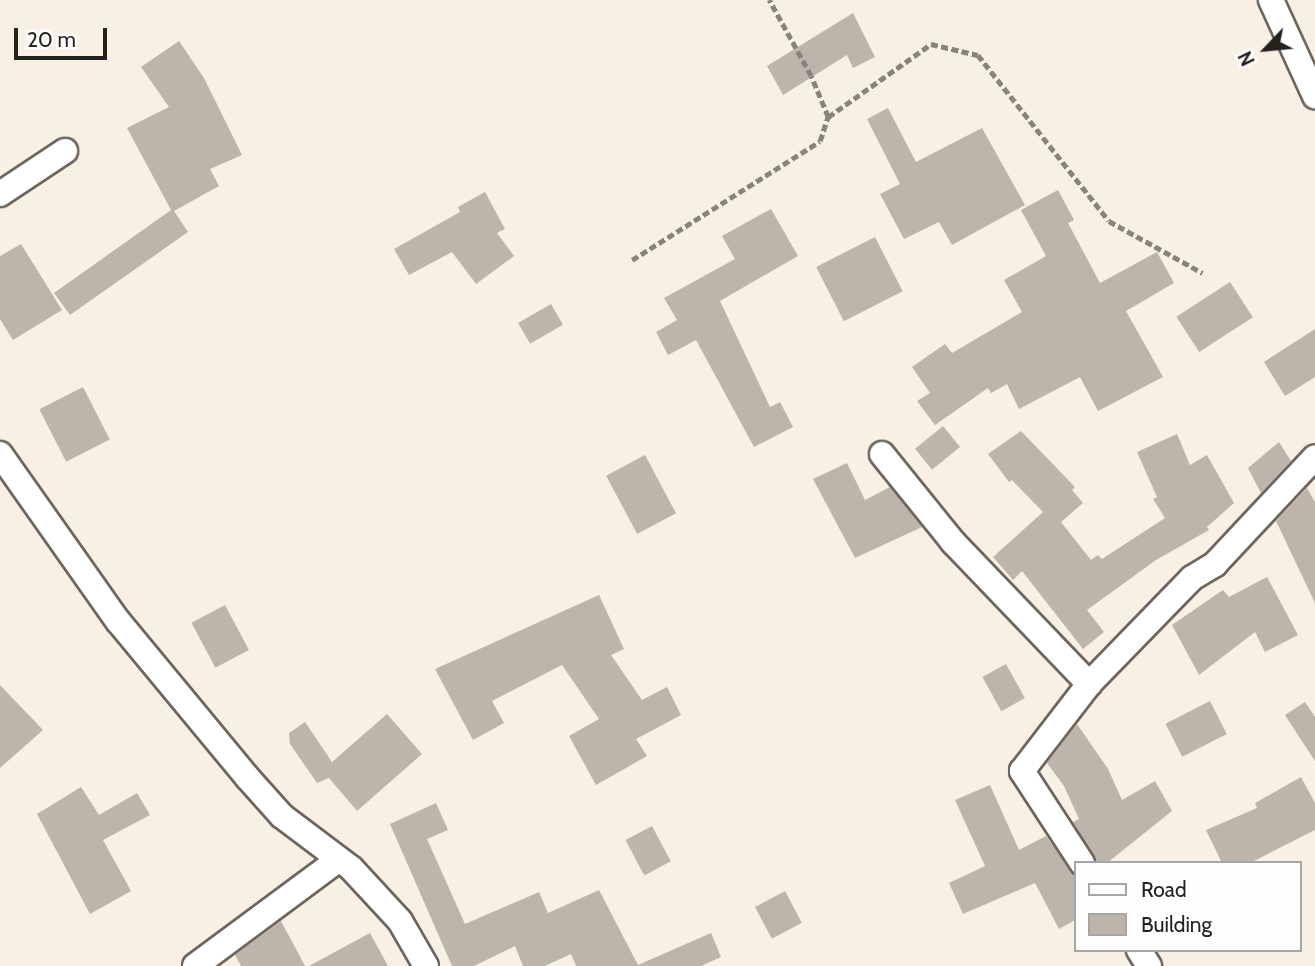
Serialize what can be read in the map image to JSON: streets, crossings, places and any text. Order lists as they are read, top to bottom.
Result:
{
  "legend": ["Road", "Building"],
  "scale_bar": "20 m",
  "north": "bottom left"
}
